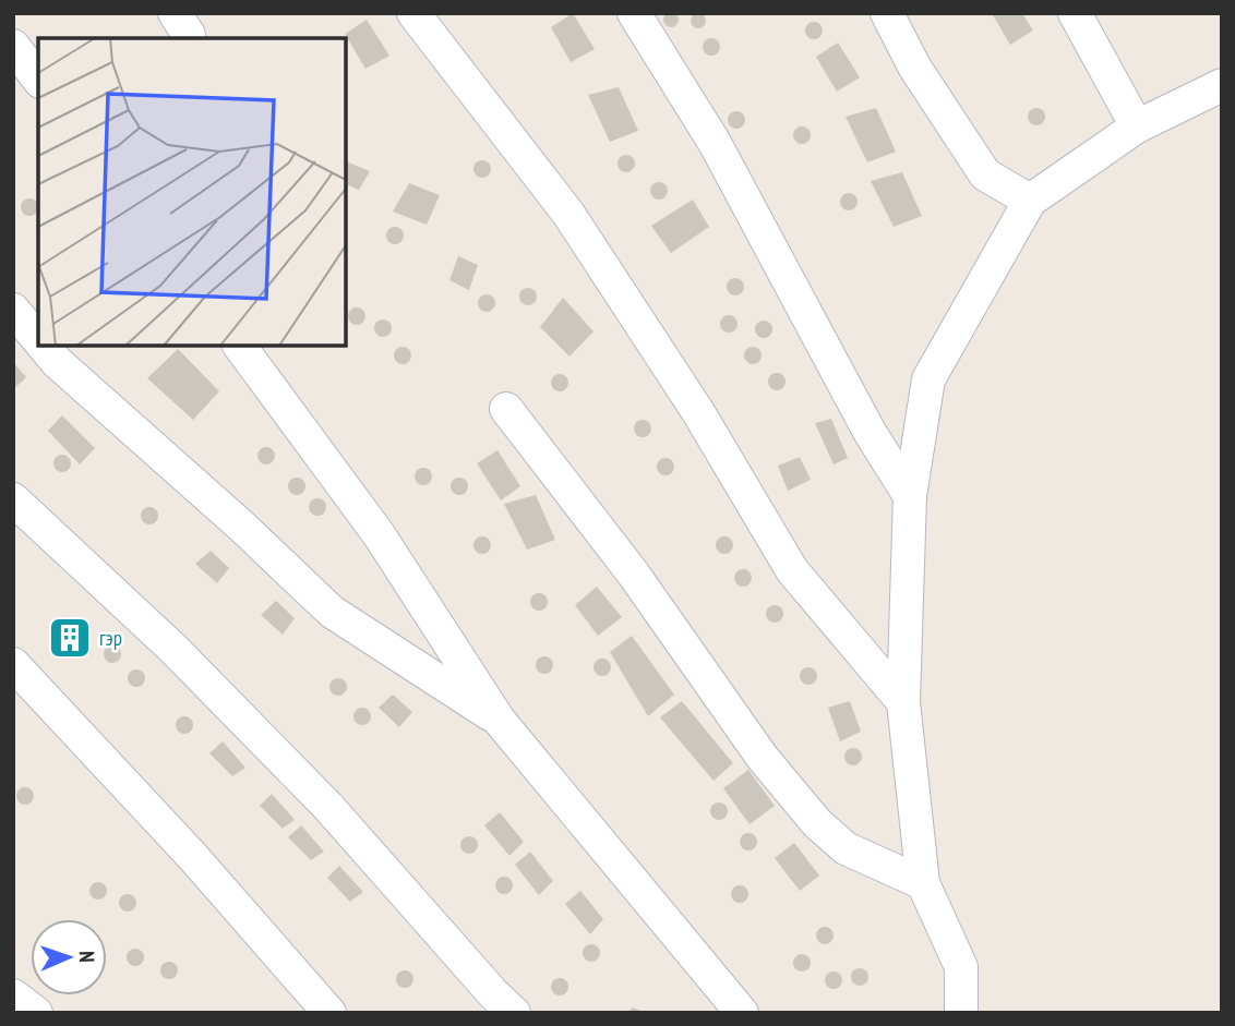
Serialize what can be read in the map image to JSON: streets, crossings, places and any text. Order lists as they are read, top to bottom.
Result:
{
  "places": {
    "building": ["гэр"]
  },
  "north": "right"
}
